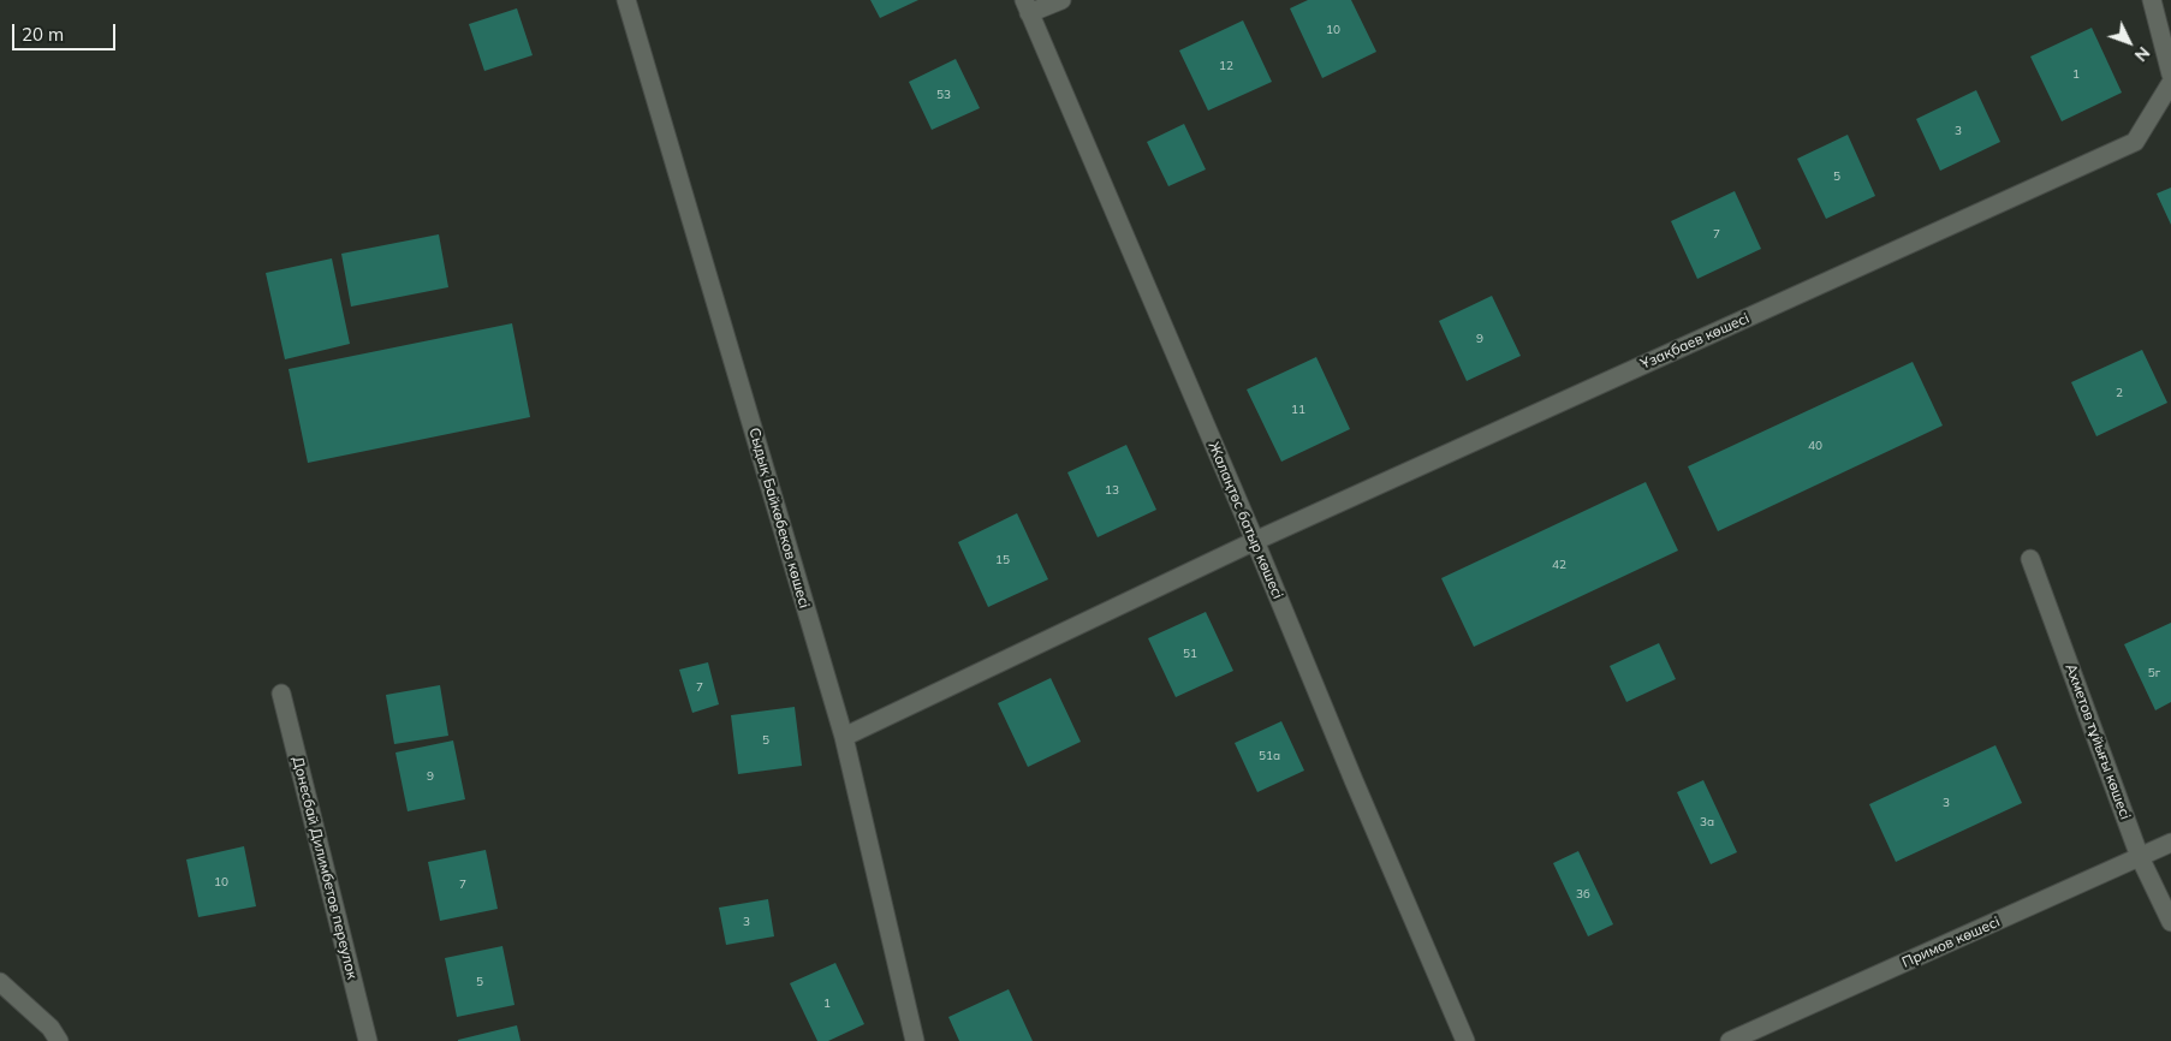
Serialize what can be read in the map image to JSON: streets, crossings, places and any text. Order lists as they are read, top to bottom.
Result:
{
  "streets": {
    "street": [
      "Ұзақбаев көшесі",
      "Сыдық Байкөбеков көшесі",
      "Жалаңтөс батыр көшесі",
      "Ахметов тұйығы көшесі",
      "Донесбай Дилимбетов переулок",
      "Примов көшесі"
    ]
  },
  "crossings": [
    ["Ұзақбаев көшесі", "Сыдық Байкөбеков көшесі"],
    ["Ұзақбаев көшесі", "Жалаңтөс батыр көшесі"],
    ["Ахметов тұйығы көшесі", "Примов көшесі"]
  ],
  "house_numbers": [
    "10",
    "12",
    "1",
    "53",
    "3",
    "5",
    "7",
    "9",
    "2",
    "11",
    "40",
    "13",
    "15",
    "42",
    "51",
    "5г",
    "7",
    "5",
    "51а",
    "9",
    "3",
    "3а",
    "10",
    "7",
    "3б",
    "3",
    "5",
    "1"
  ],
  "scale_bar": "20 m",
  "north": "bottom right"
}
